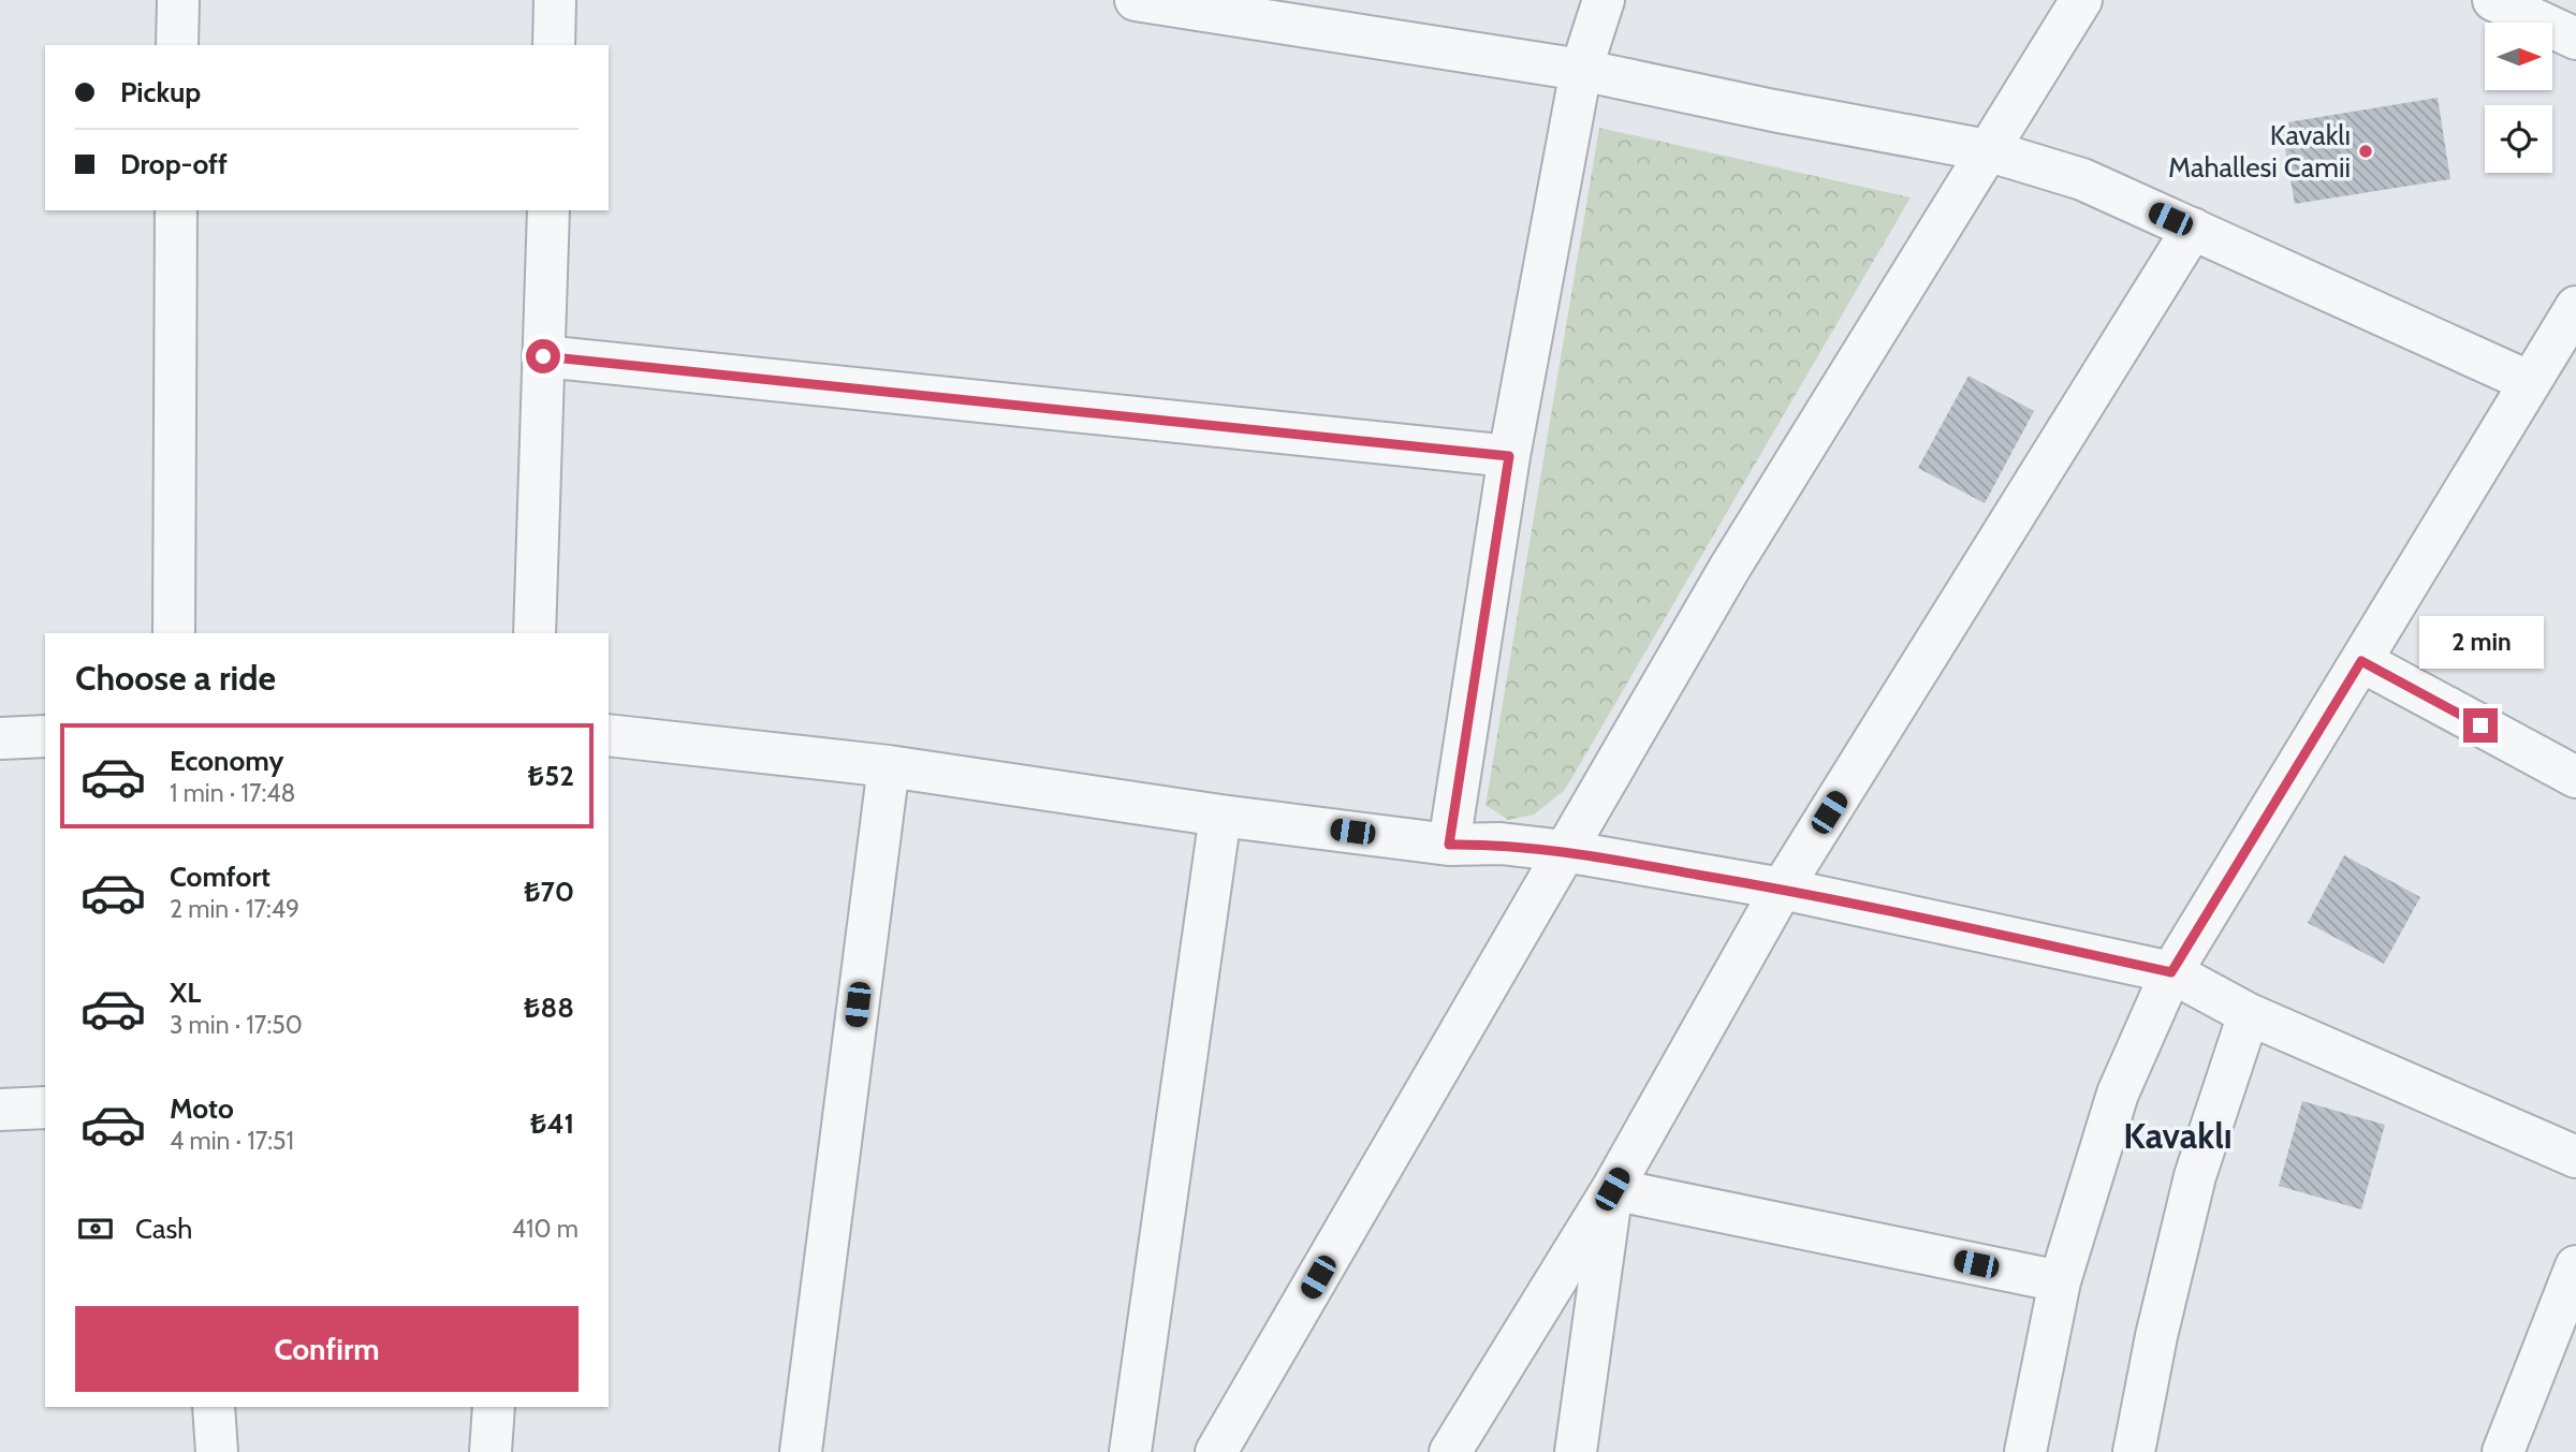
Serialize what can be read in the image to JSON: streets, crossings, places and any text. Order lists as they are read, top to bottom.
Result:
{
  "districts": ["Kavaklı"],
  "places": ["Kavaklı Mahallesi Camii"],
  "north": "right",
  "page": {
    "banner": ["Pickup", "Drop-off"],
    "bubble": "2 min",
    "heading": "Choose a ride",
    "list": [
      {
        "name": "Economy",
        "note": "1 min · 17:48",
        "value": "₺52"
      },
      {
        "name": "Comfort",
        "note": "2 min · 17:49",
        "value": "₺70"
      },
      {
        "name": "XL",
        "note": "3 min · 17:50",
        "value": "₺88"
      },
      {
        "name": "Moto",
        "note": "4 min · 17:51",
        "value": "₺41"
      }
    ],
    "pay": ["Cash", "410 m"],
    "buttons": "Confirm"
  }
}
